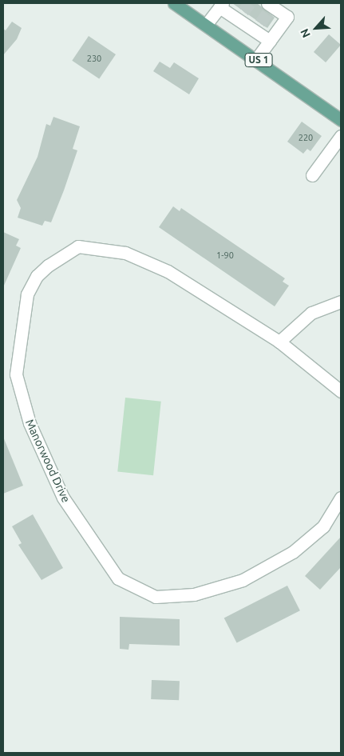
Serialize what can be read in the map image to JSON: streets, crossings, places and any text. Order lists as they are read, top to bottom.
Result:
{
  "streets": {
    "main road": ["US 1"],
    "street": ["Manorwood Drive"]
  },
  "house_numbers": ["230", "220", "1-90"],
  "north": "bottom left"
}
